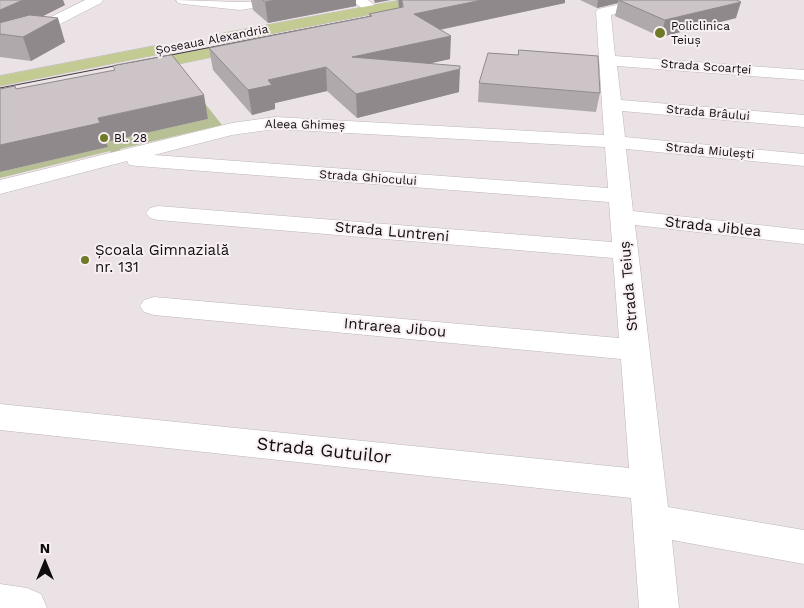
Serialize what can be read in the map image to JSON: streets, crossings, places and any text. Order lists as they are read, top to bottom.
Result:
{
  "streets": {
    "main road": ["Șoseaua Alexandria"],
    "street": [
      "Strada Scoarței",
      "Strada Brâului",
      "Aleea Ghimeș",
      "Strada Miulești",
      "Strada Ghiocului",
      "Strada Jiblea",
      "Strada Luntreni",
      "Strada Teiuș",
      "Intrarea Jibou",
      "Strada Gutuilor"
    ]
  },
  "crossings": [
    ["Strada Scoarței", "Strada Teiuș"],
    ["Strada Brâului", "Strada Teiuș"],
    ["Aleea Ghimeș", "Strada Miulești"],
    ["Aleea Ghimeș", "Strada Ghiocului"],
    ["Aleea Ghimeș", "Strada Teiuș"],
    ["Strada Miulești", "Strada Teiuș"],
    ["Strada Ghiocului", "Strada Jiblea"],
    ["Strada Ghiocului", "Strada Teiuș"],
    ["Strada Jiblea", "Strada Teiuș"],
    ["Strada Luntreni", "Strada Teiuș"],
    ["Strada Teiuș", "Intrarea Jibou"],
    ["Strada Teiuș", "Strada Gutuilor"]
  ],
  "places": ["Policlinica Teiuș", "Bl. 28", "Școala Gimnazială nr. 131"],
  "north": "top"
}
